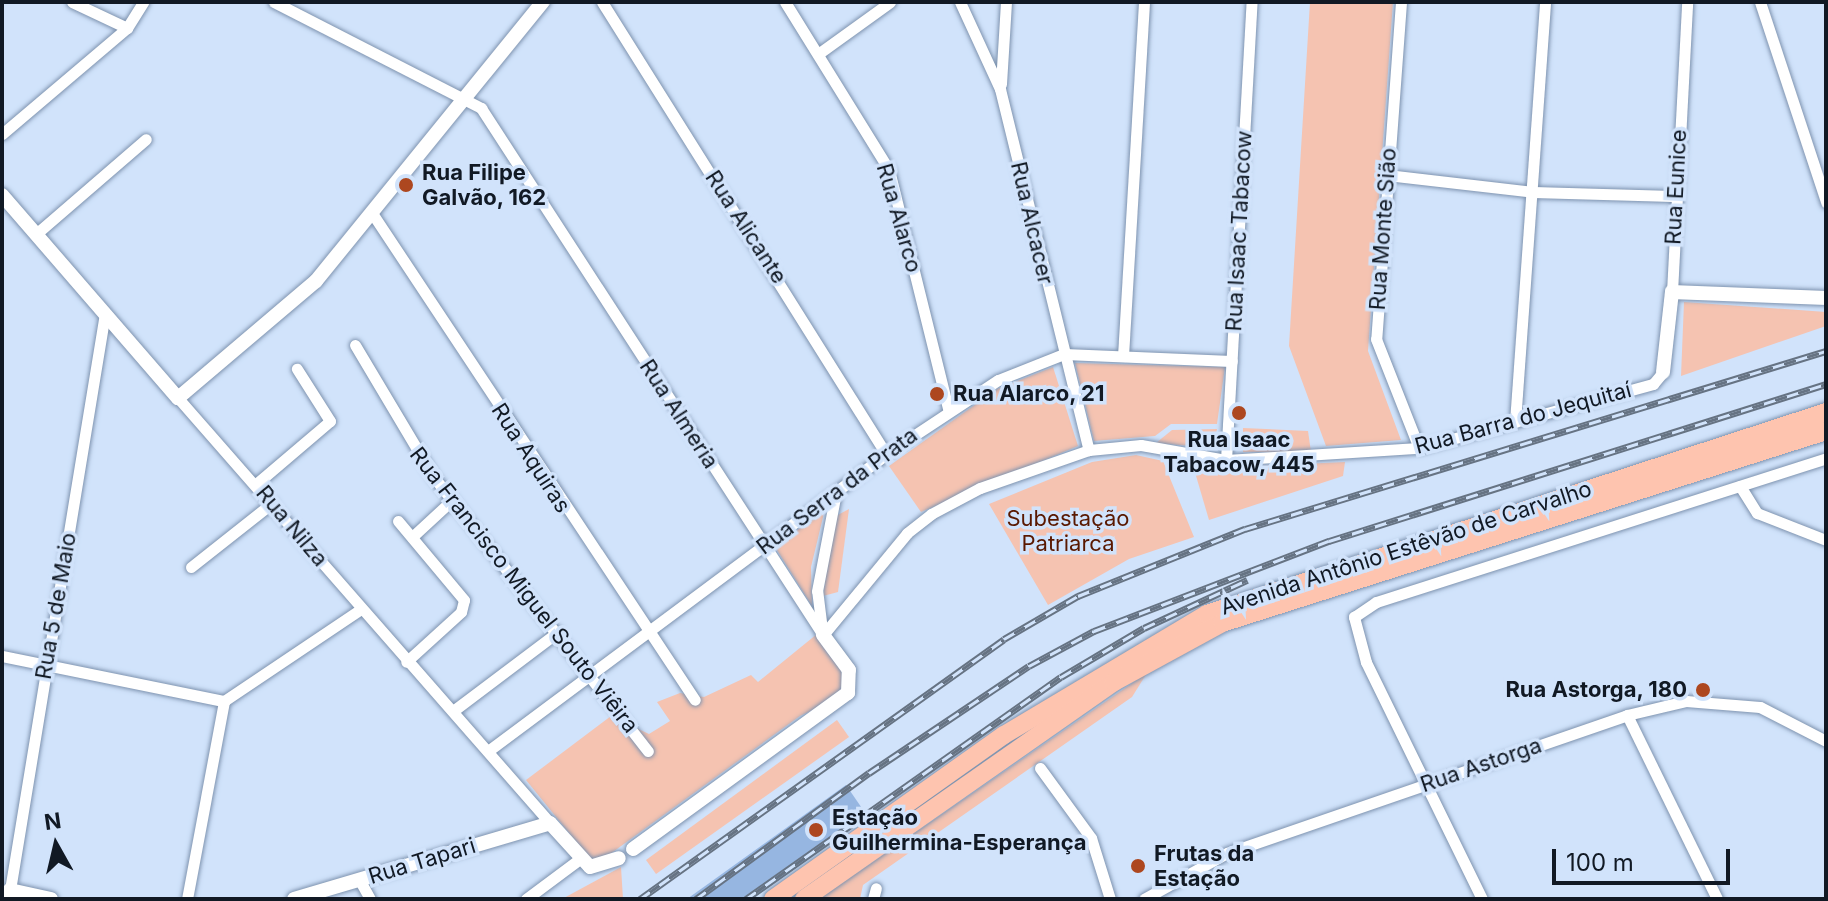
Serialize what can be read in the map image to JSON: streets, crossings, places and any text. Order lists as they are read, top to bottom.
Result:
{
  "streets": {
    "highway": ["Avenida Antônio Estêvão de Carvalho"],
    "street": [
      "Rua Eunice",
      "Rua Alarco",
      "Rua Alcacer",
      "Rua Alicante",
      "Rua Monte Sião",
      "Rua Isaac Tabacow",
      "Rua Almeria",
      "Rua Barra do Jequitaí",
      "Rua Aquiras",
      "Rua Serra da Prata",
      "Rua Nilza",
      "Rua Francisco Miguel Souto Viêira",
      "Rua 5 de Maio",
      "Rua Astorga",
      "Rua Tapari"
    ]
  },
  "crossings": [
    ["Rua Eunice", "Rua Barra do Jequitaí"],
    ["Rua Alarco", "Rua Serra da Prata"],
    ["Rua Alcacer", "Rua Barra do Jequitaí"],
    ["Rua Alcacer", "Rua Serra da Prata"],
    ["Rua Alicante", "Rua Serra da Prata"],
    ["Rua Monte Sião", "Rua Barra do Jequitaí"],
    ["Rua Isaac Tabacow", "Rua Barra do Jequitaí"],
    ["Rua Isaac Tabacow", "Rua Serra da Prata"],
    ["Rua Almeria", "Rua Barra do Jequitaí"],
    ["Rua Almeria", "Rua Serra da Prata"],
    ["Rua Aquiras", "Rua Serra da Prata"],
    ["Rua Serra da Prata", "Rua Nilza"],
    ["Rua Serra da Prata", "Rua Francisco Miguel Souto Viêira"],
    ["Rua Nilza", "Rua 5 de Maio"],
    ["Rua Nilza", "Rua Tapari"],
    ["Avenida Antônio Estêvão de Carvalho", "Rua Astorga"]
  ],
  "parks": ["Subestação Patriarca"],
  "places": [
    "Rua Filipe Galvão, 162",
    "Rua Alarco, 21",
    "Rua Isaac Tabacow, 445",
    "Rua Astorga, 180",
    "Estação Guilhermina-Esperança",
    "Frutas da Estação"
  ],
  "scale_bar": "100 m",
  "north": "top"
}
